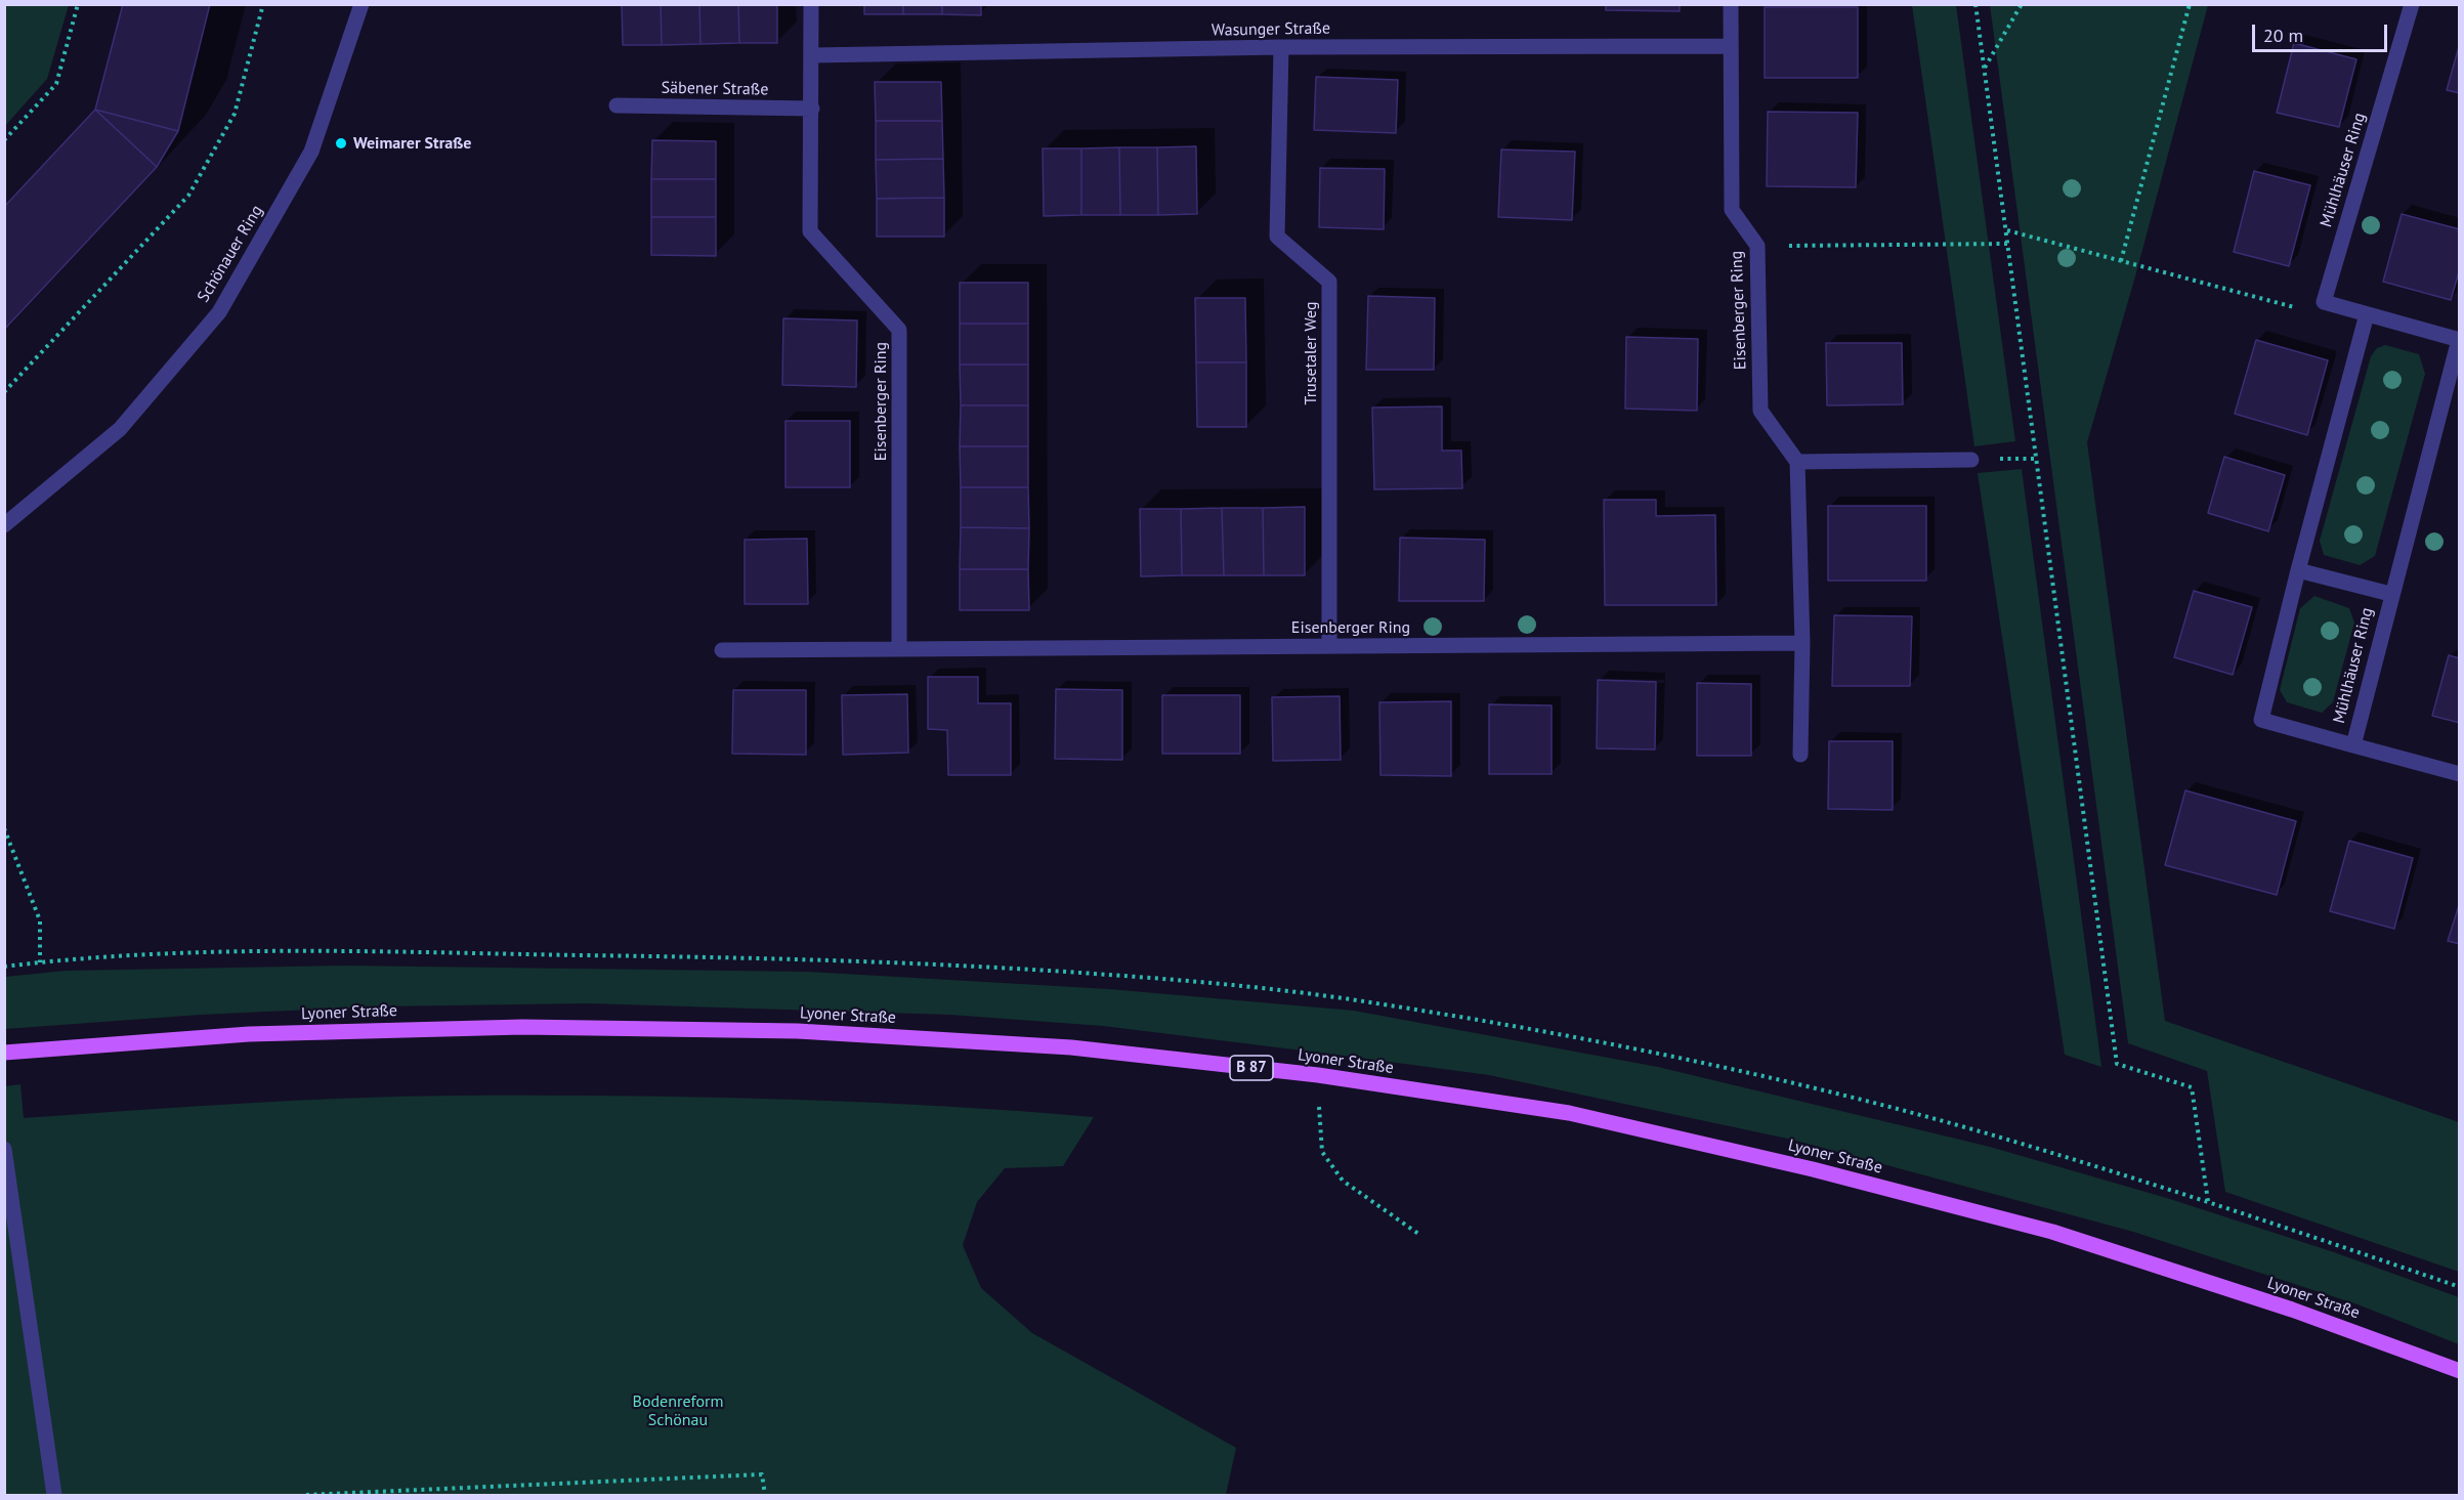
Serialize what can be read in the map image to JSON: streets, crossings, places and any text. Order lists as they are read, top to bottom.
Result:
{
  "streets": {
    "main road": ["Lyoner Straße", "B 87"],
    "street": [
      "Wasunger Straße",
      "Säbener Straße",
      "Mühlhäuser Ring",
      "Schönauer Ring",
      "Eisenberger Ring",
      "Trusetaler Weg"
    ]
  },
  "crossings": [
    ["Wasunger Straße", "Eisenberger Ring"],
    ["Wasunger Straße", "Trusetaler Weg"],
    ["Säbener Straße", "Eisenberger Ring"],
    ["Eisenberger Ring", "Trusetaler Weg"]
  ],
  "parks": ["Bodenreform Schönau"],
  "places": ["Weimarer Straße"],
  "scale_bar": "20 m"
}
